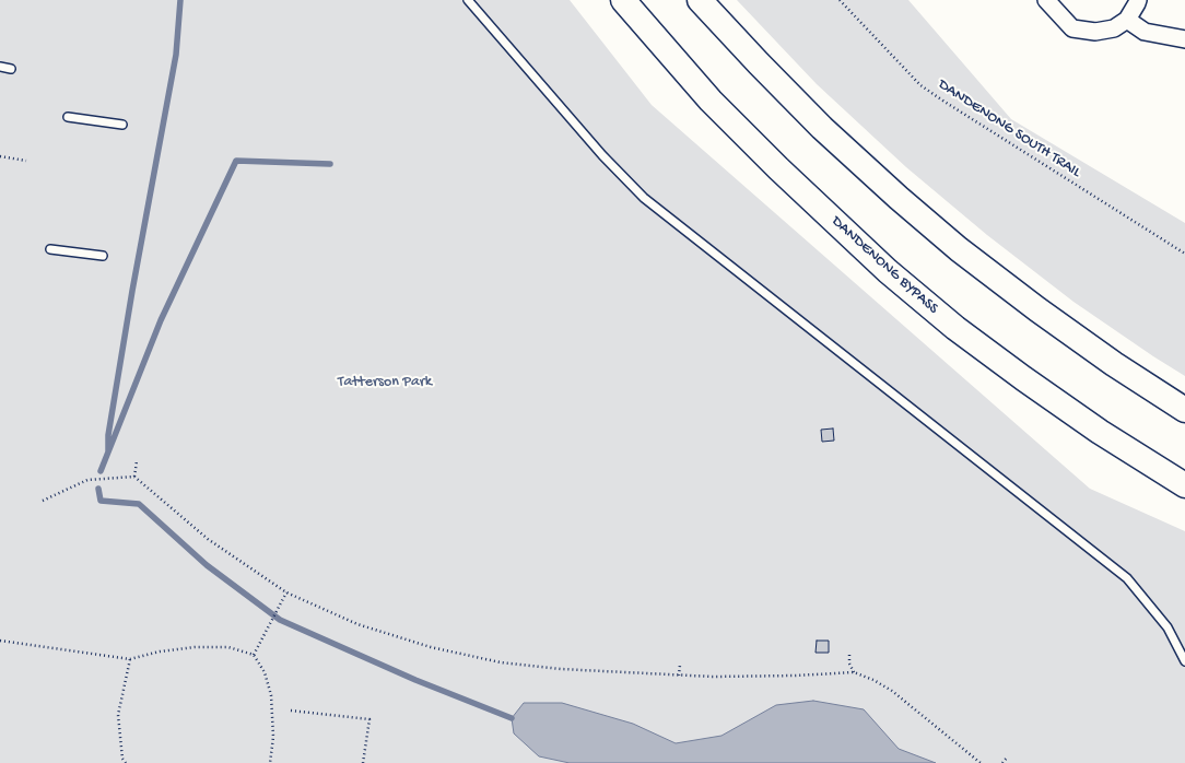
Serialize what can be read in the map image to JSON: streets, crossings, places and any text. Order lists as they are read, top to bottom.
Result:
{
  "streets": {
    "highway": ["DANDENONG BYPASS"],
    "path": ["DANDENONG SOUTH TRAIL"]
  },
  "parks": ["Tatterson Park"]
}
